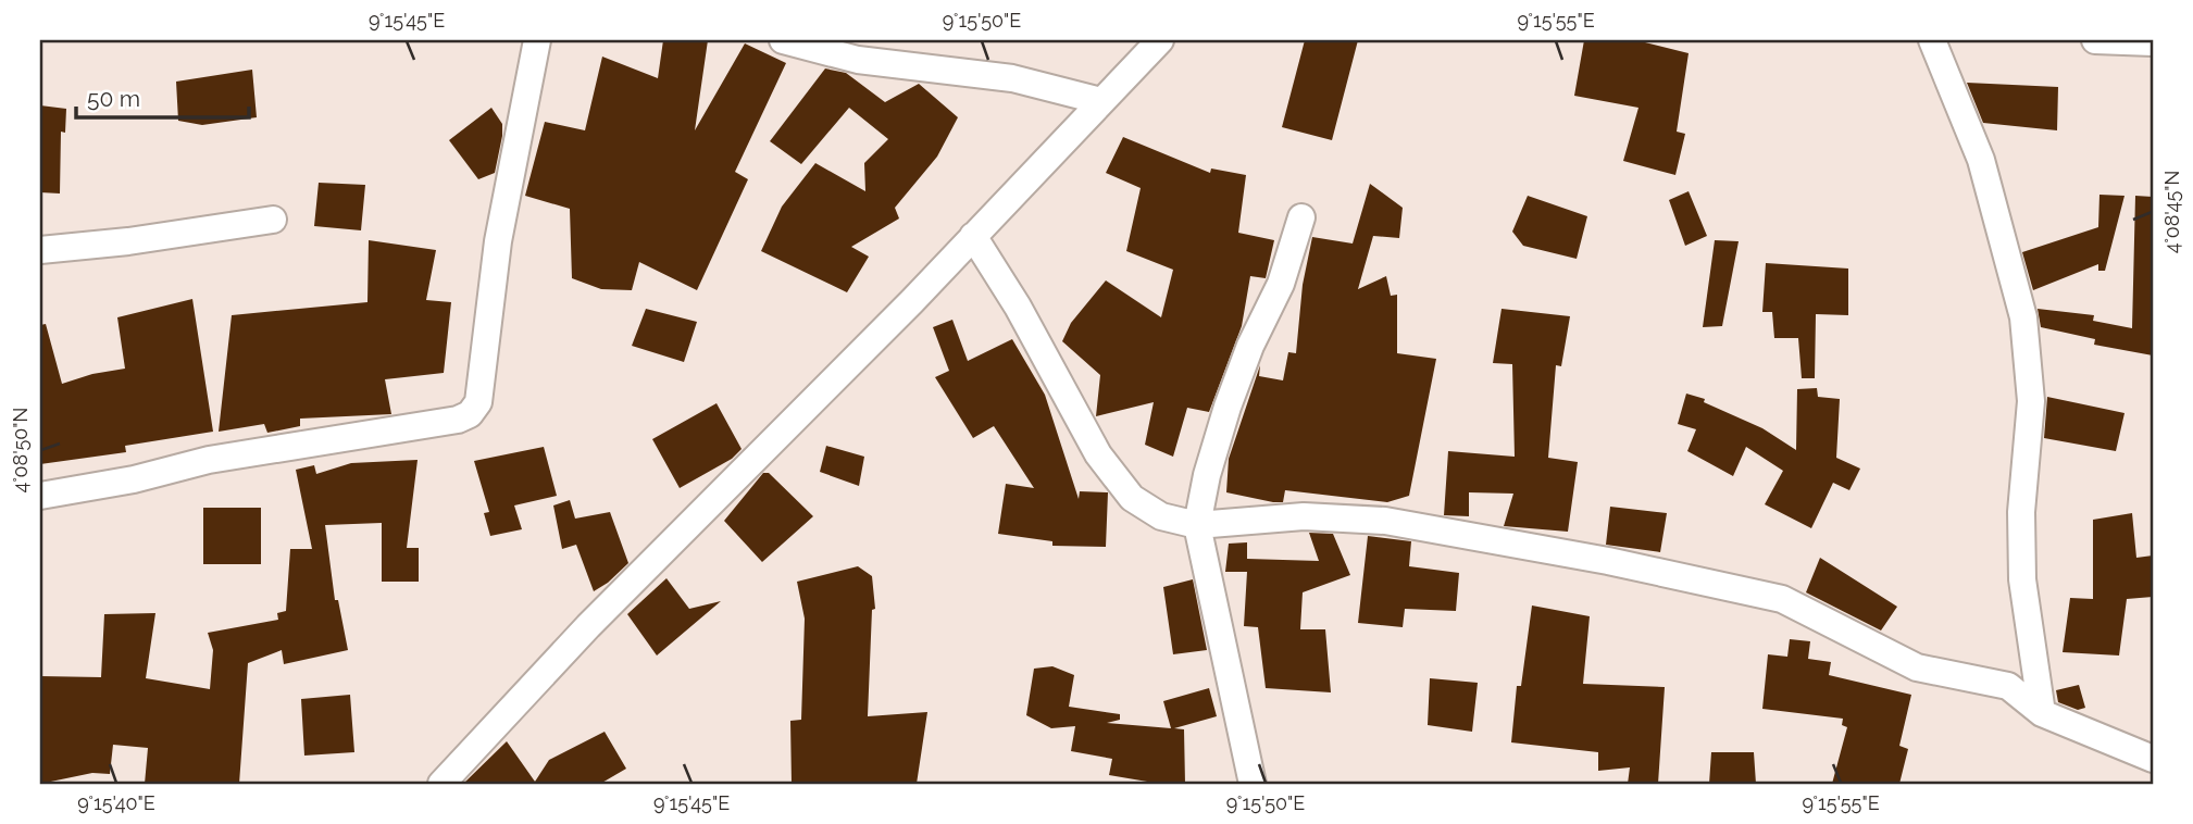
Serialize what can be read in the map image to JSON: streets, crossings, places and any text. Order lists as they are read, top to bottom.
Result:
{
  "scale_bar": "50 m",
  "coordinates": [
    "9°15'45\"E",
    "9°15'50\"E",
    "9°15'55\"E",
    "4°08'45\"N",
    "4°08'50\"N",
    "9°15'40\"E"
  ]
}
